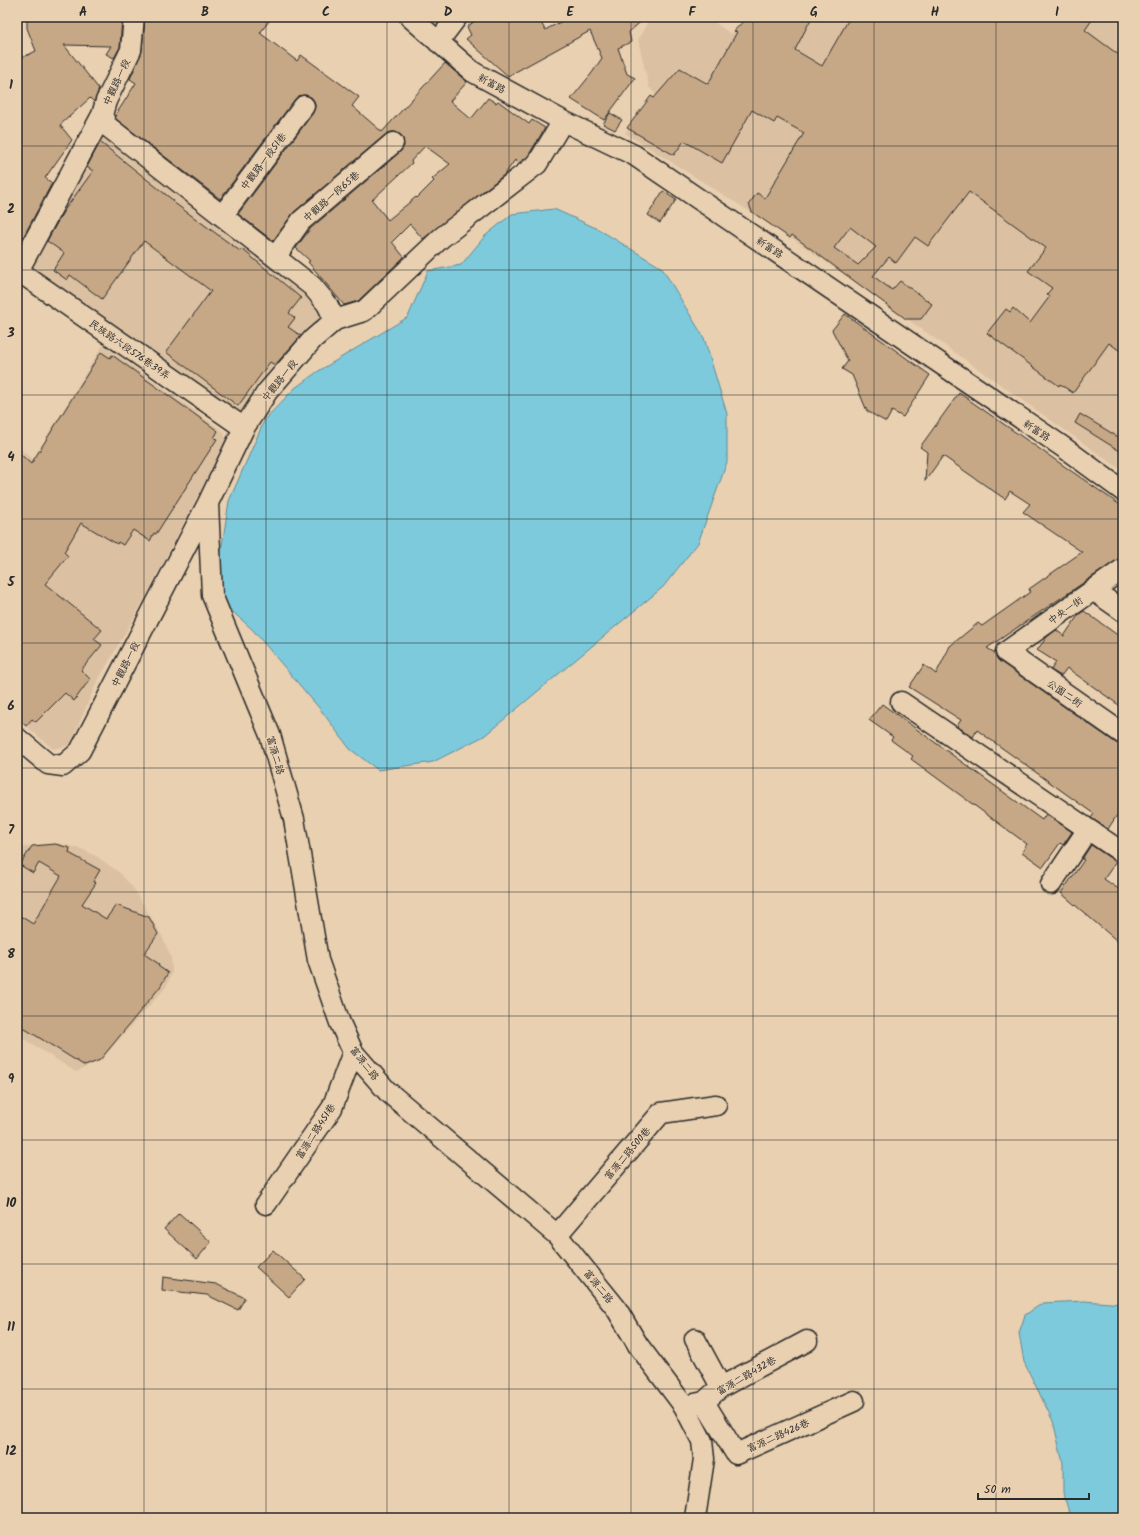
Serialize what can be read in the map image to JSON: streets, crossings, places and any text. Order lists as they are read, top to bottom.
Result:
{
  "streets": {
    "street": [
      "中觀路一段",
      "新富路",
      "中觀路一段51巷",
      "中觀路一段65巷",
      "民族路六段576巷39弄",
      "中央一街",
      "公園二街",
      "富源二路",
      "富源二路451巷",
      "富源二路500巷",
      "富源二路432巷",
      "富源二路426巷"
    ]
  },
  "crossings": [
    ["中觀路一段", "中觀路一段51巷"],
    ["中觀路一段", "中觀路一段65巷"],
    ["中觀路一段", "民族路六段576巷39弄"],
    ["中觀路一段", "富源二路"],
    ["中央一街", "公園二街"],
    ["富源二路", "富源二路451巷"],
    ["富源二路", "富源二路500巷"],
    ["富源二路432巷", "富源二路426巷"]
  ],
  "scale_bar": "50 m",
  "grid": {
    "columns": [
      "A",
      "B",
      "C",
      "D",
      "E",
      "F",
      "G",
      "H",
      "I"
    ],
    "rows": [
      "1",
      "2",
      "3",
      "4",
      "5",
      "6",
      "7",
      "8",
      "9",
      "10",
      "11",
      "12"
    ]
  }
}
